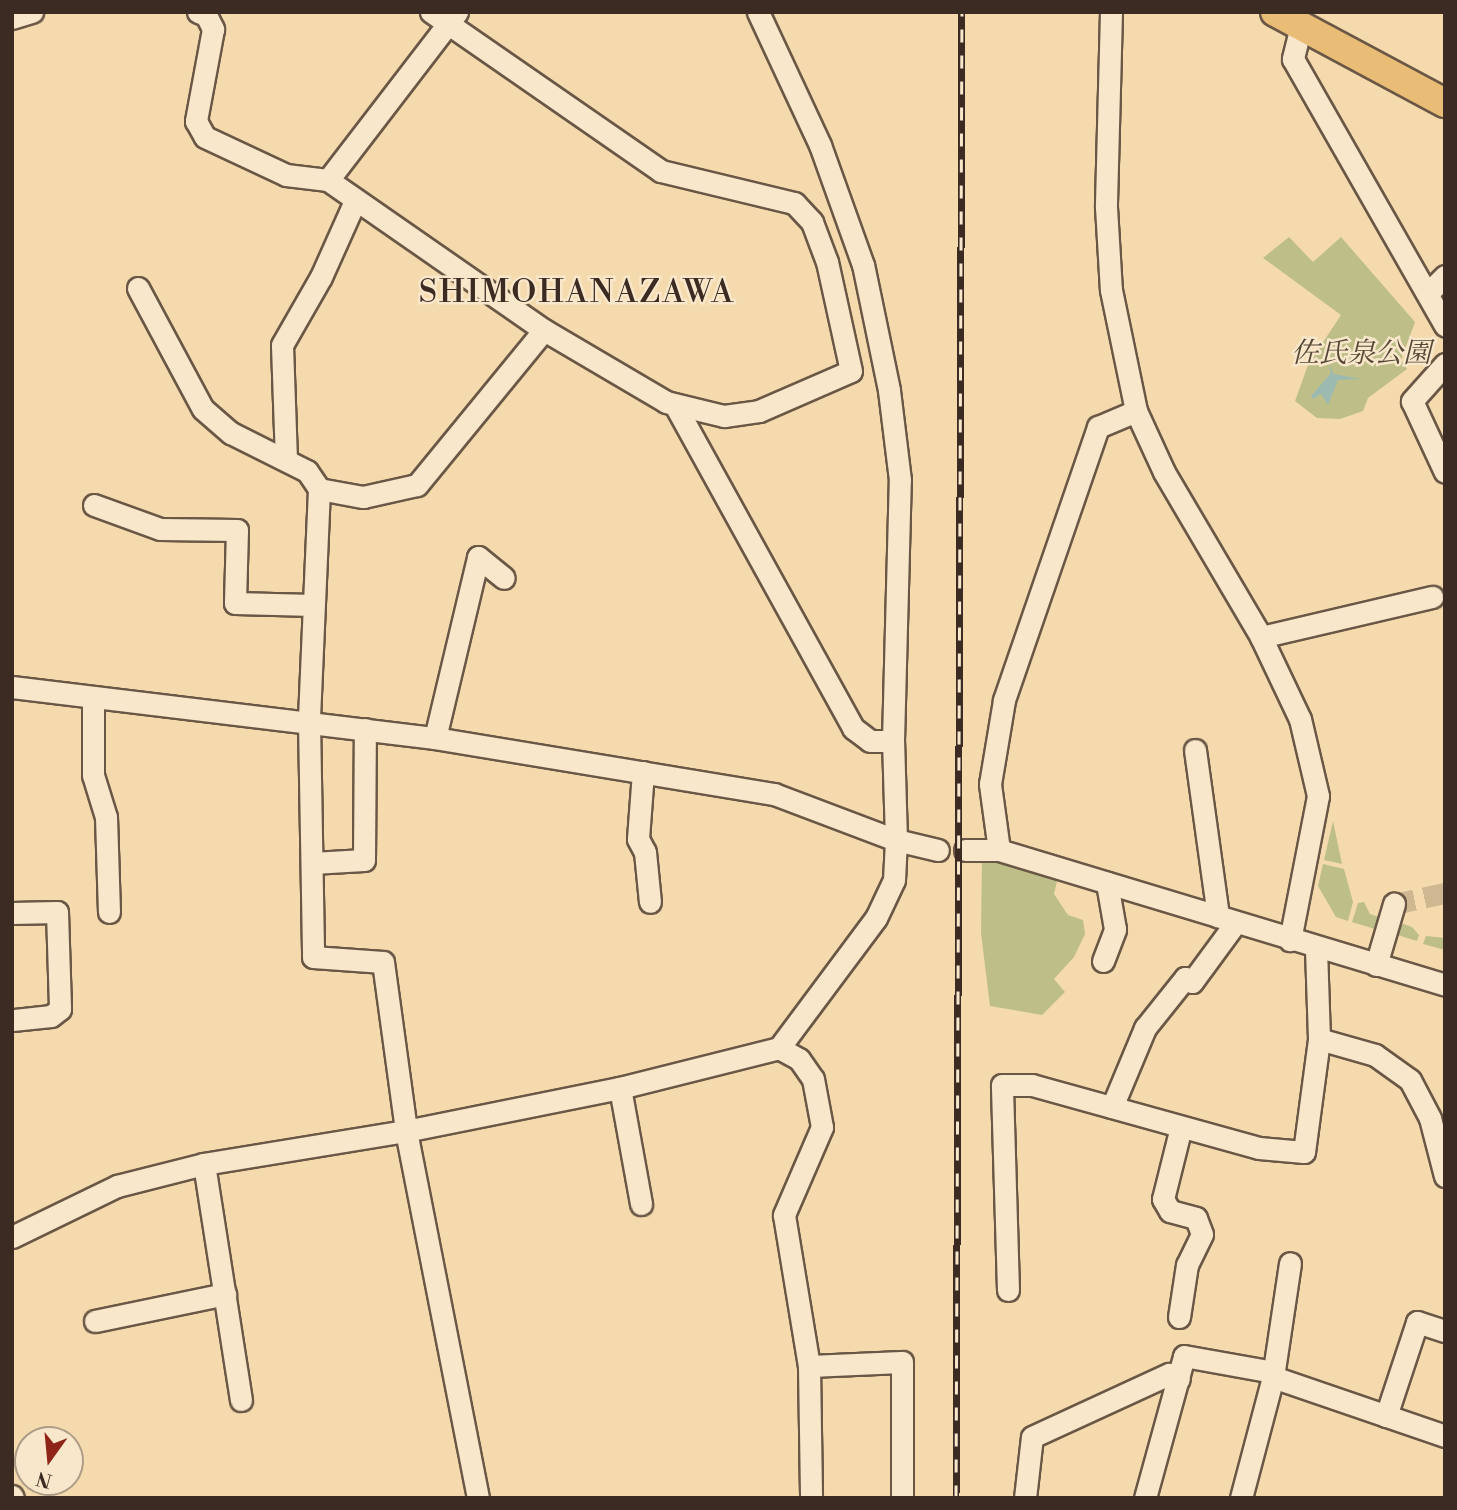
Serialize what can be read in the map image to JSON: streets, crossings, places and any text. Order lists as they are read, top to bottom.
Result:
{
  "districts": ["SHIMOHANAZAWA"],
  "parks": ["佐氏泉公園"],
  "north": "bottom"
}
